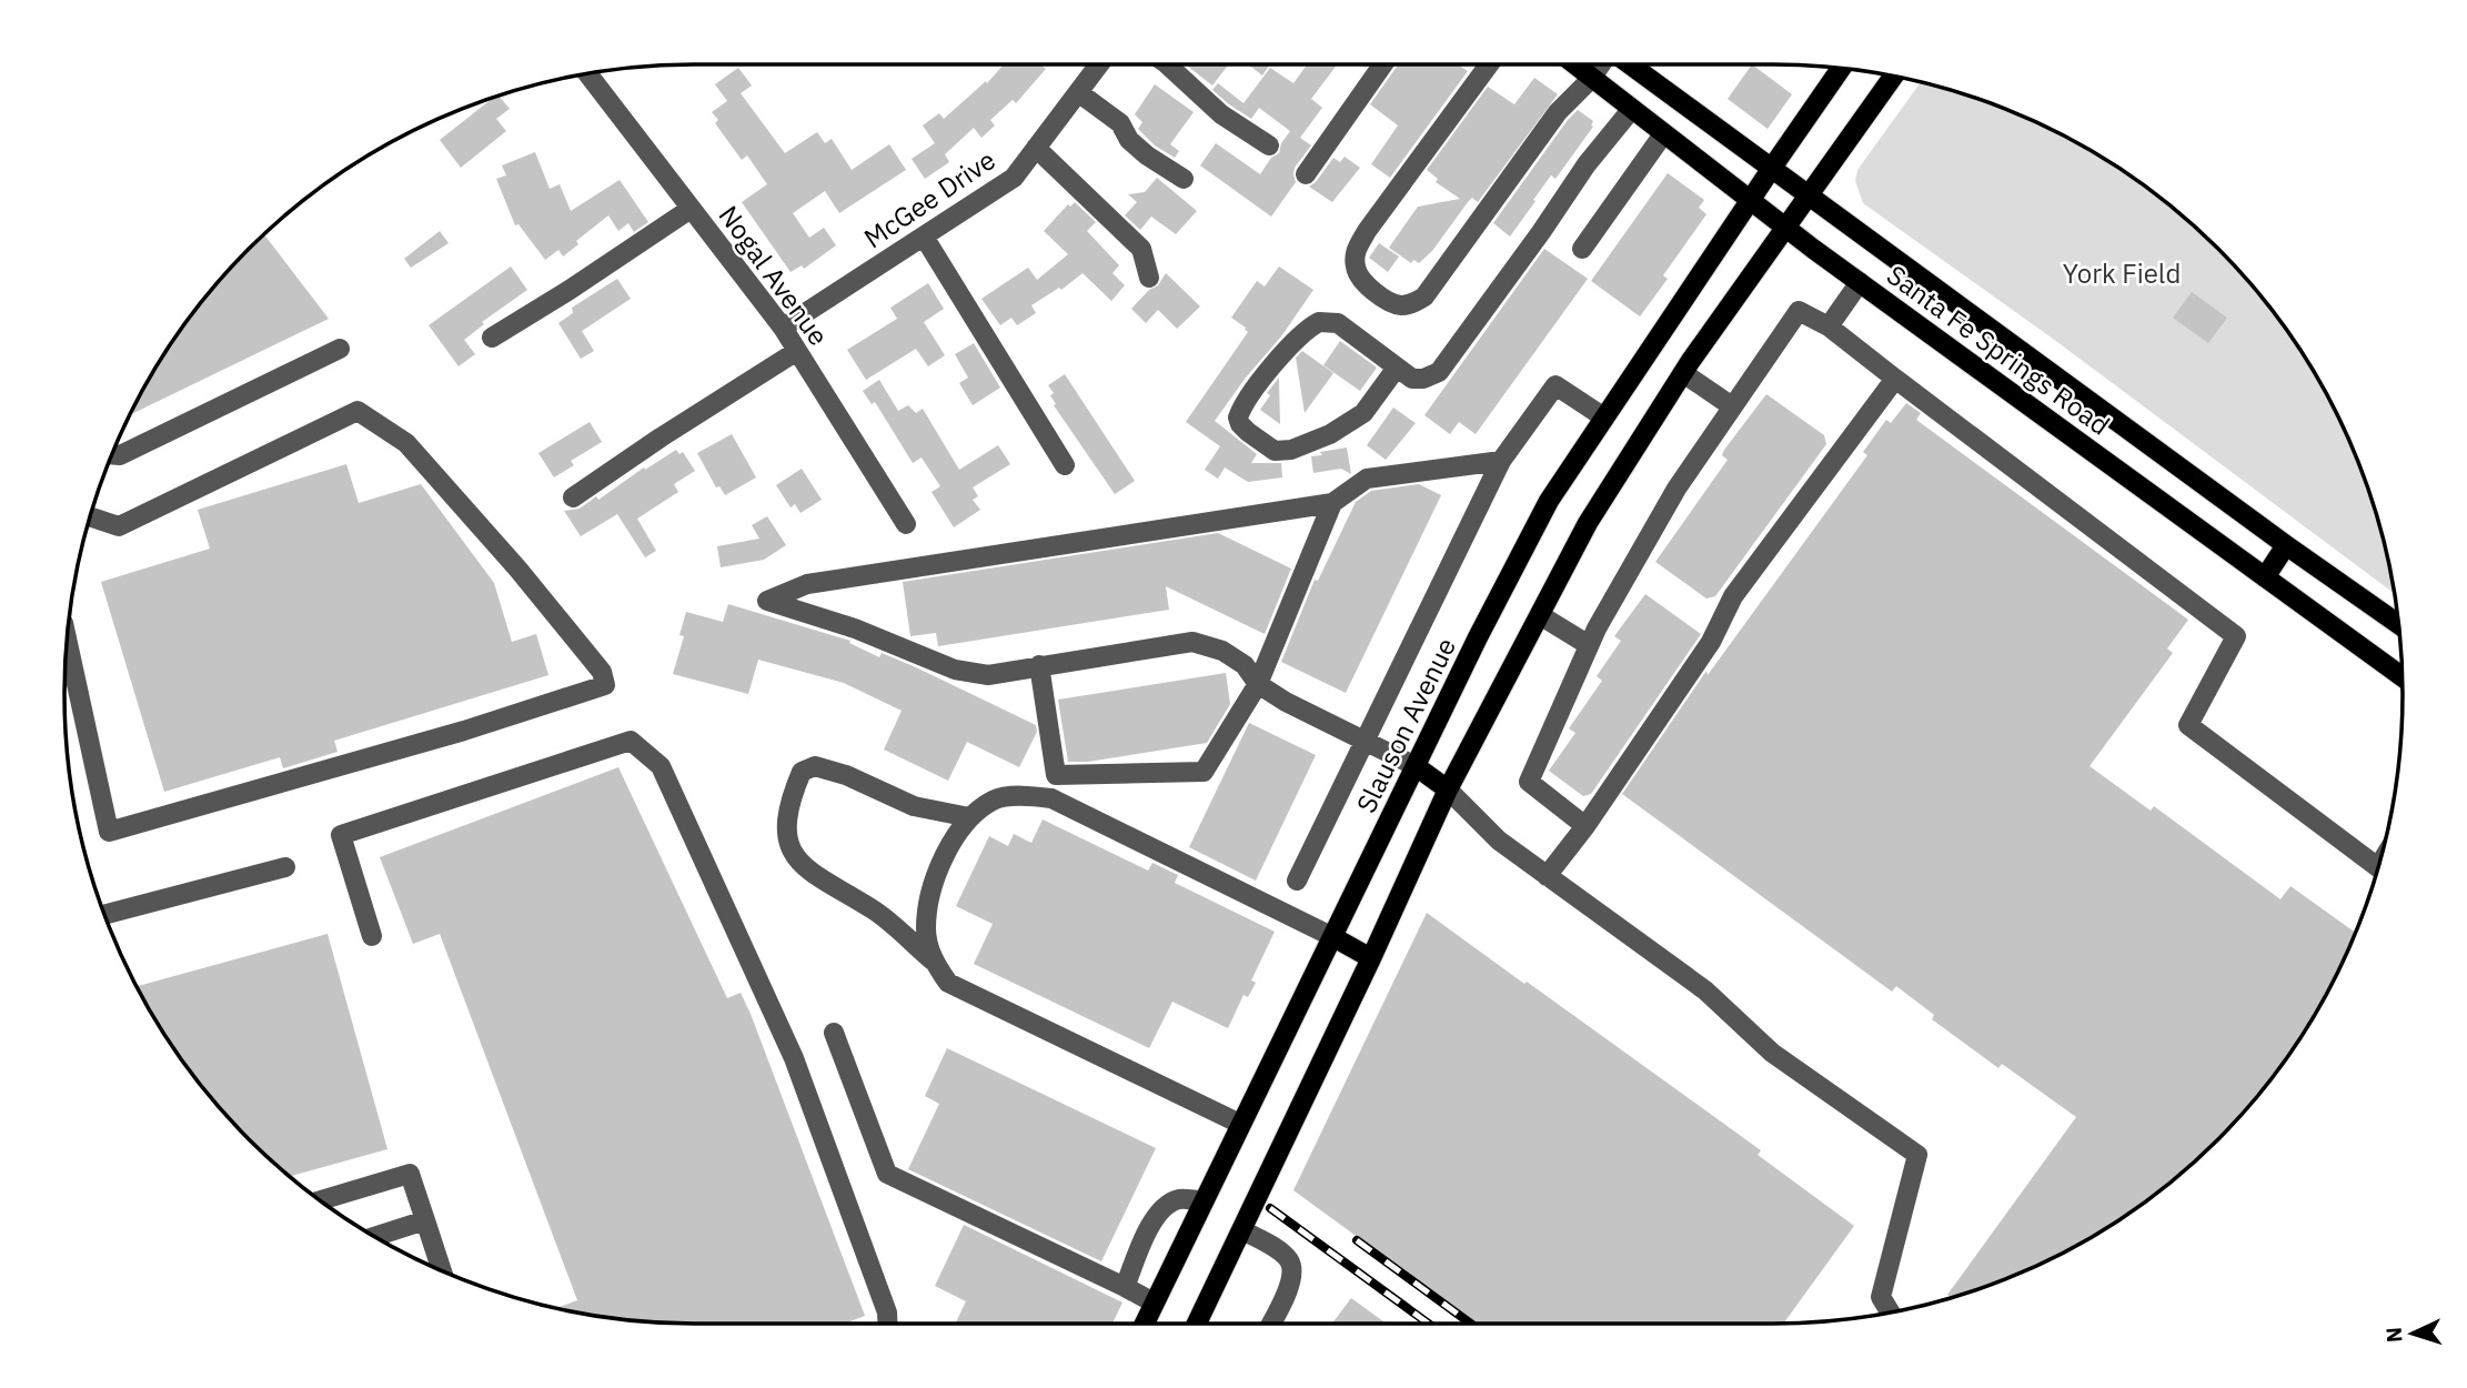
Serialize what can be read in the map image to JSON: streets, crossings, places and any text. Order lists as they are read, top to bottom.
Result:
{
  "streets": {
    "main road": ["Santa Fe Springs Road", "Slauson Avenue"],
    "street": ["McGee Drive", "Nogal Avenue"]
  },
  "crossings": [
    ["McGee Drive", "Nogal Avenue"],
    ["Santa Fe Springs Road", "Slauson Avenue"]
  ],
  "parks": ["York Field"],
  "north": "left"
}
